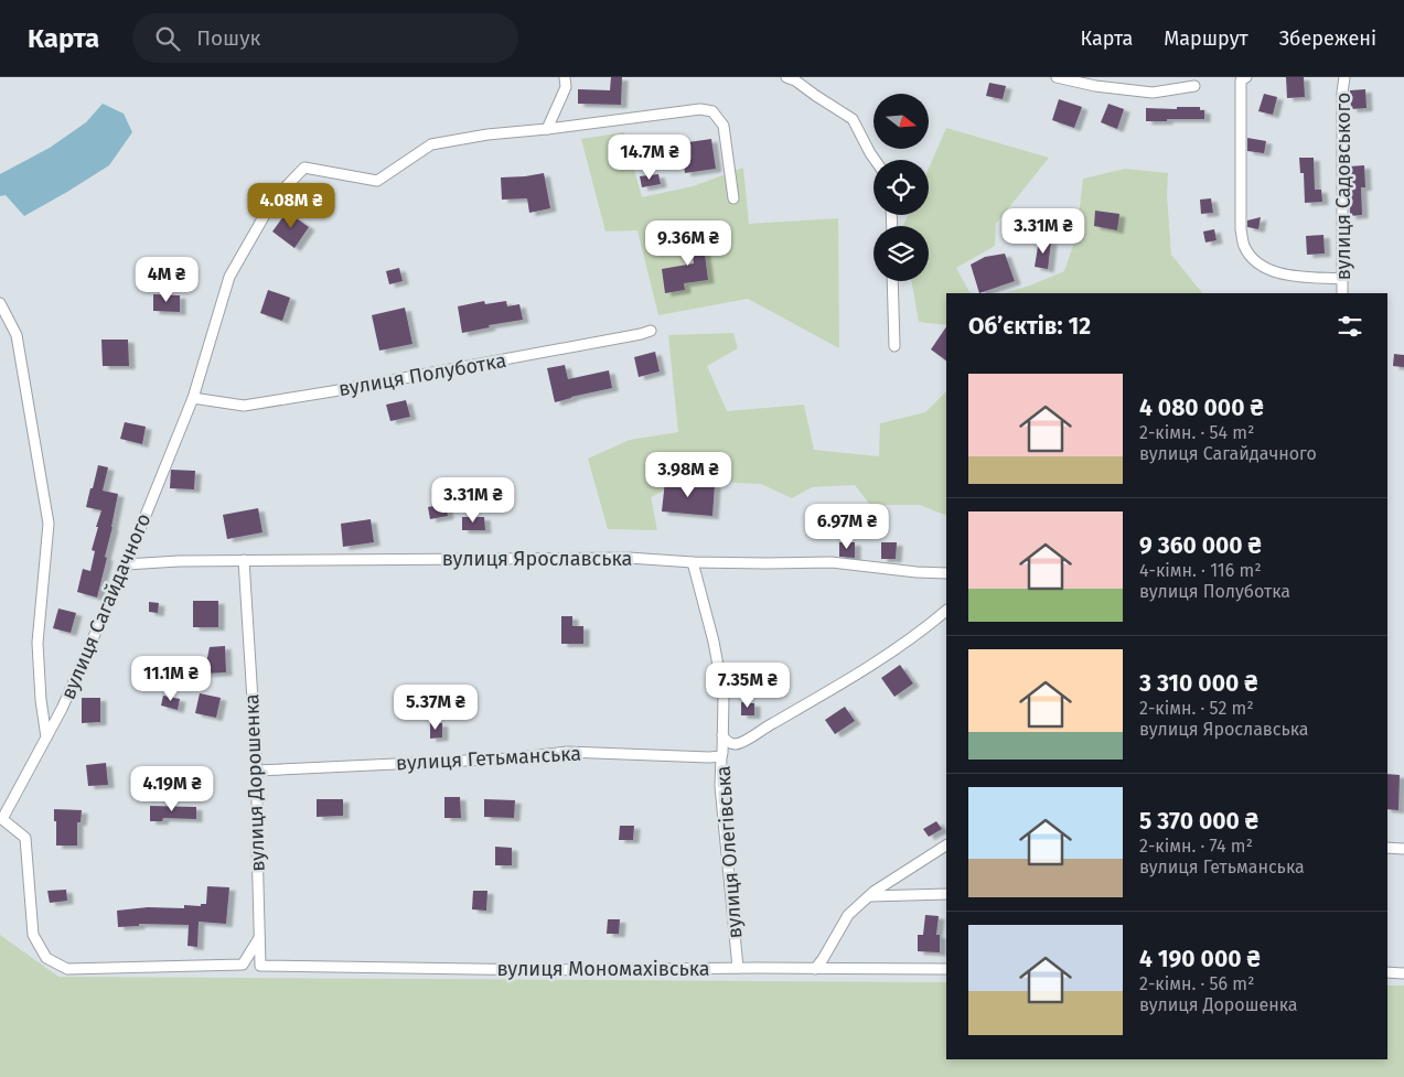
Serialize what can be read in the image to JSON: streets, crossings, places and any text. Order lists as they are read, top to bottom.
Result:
{
  "streets": {
    "street": [
      "вулиця Садовського",
      "вулиця Полуботка",
      "вулиця Ярославська",
      "вулиця Сагайдачного",
      "вулиця Гетьманська",
      "вулиця Дорошенка",
      "вулиця Олегівська",
      "вулиця Мономахівська"
    ]
  },
  "crossings": [
    ["вулиця Полуботка", "вулиця Сагайдачного"],
    ["вулиця Ярославська", "вулиця Сагайдачного"],
    ["вулиця Ярославська", "вулиця Дорошенка"],
    ["вулиця Ярославська", "вулиця Олегівська"],
    ["вулиця Сагайдачного", "вулиця Дорошенка"],
    ["вулиця Гетьманська", "вулиця Дорошенка"],
    ["вулиця Гетьманська", "вулиця Олегівська"],
    ["вулиця Дорошенка", "вулиця Мономахівська"],
    ["вулиця Олегівська", "вулиця Мономахівська"]
  ],
  "north": "right",
  "page": {
    "header": "Карта",
    "search": "Пошук",
    "nav": ["Карта", "Маршрут", "Збережені"],
    "price": [
      "14.7M ₴",
      "4.08M ₴",
      "3.31M ₴",
      "9.36M ₴",
      "4M ₴",
      "3.98M ₴",
      "3.31M ₴",
      "6.97M ₴",
      "11.1M ₴",
      "7.35M ₴",
      "5.37M ₴",
      "4.19M ₴"
    ],
    "heading": "Об’єктів: 12",
    "list": [
      {
        "name": "4 080 000 ₴",
        "note": "2-кімн. · 54 m² · вулиця Сагайдачного"
      },
      {
        "name": "9 360 000 ₴",
        "note": "4-кімн. · 116 m² · вулиця Полуботка"
      },
      {
        "name": "3 310 000 ₴",
        "note": "2-кімн. · 52 m² · вулиця Ярославська"
      },
      {
        "name": "5 370 000 ₴",
        "note": "2-кімн. · 74 m² · вулиця Гетьманська"
      },
      {
        "name": "4 190 000 ₴",
        "note": "2-кімн. · 56 m² · вулиця Дорошенка"
      }
    ]
  }
}
